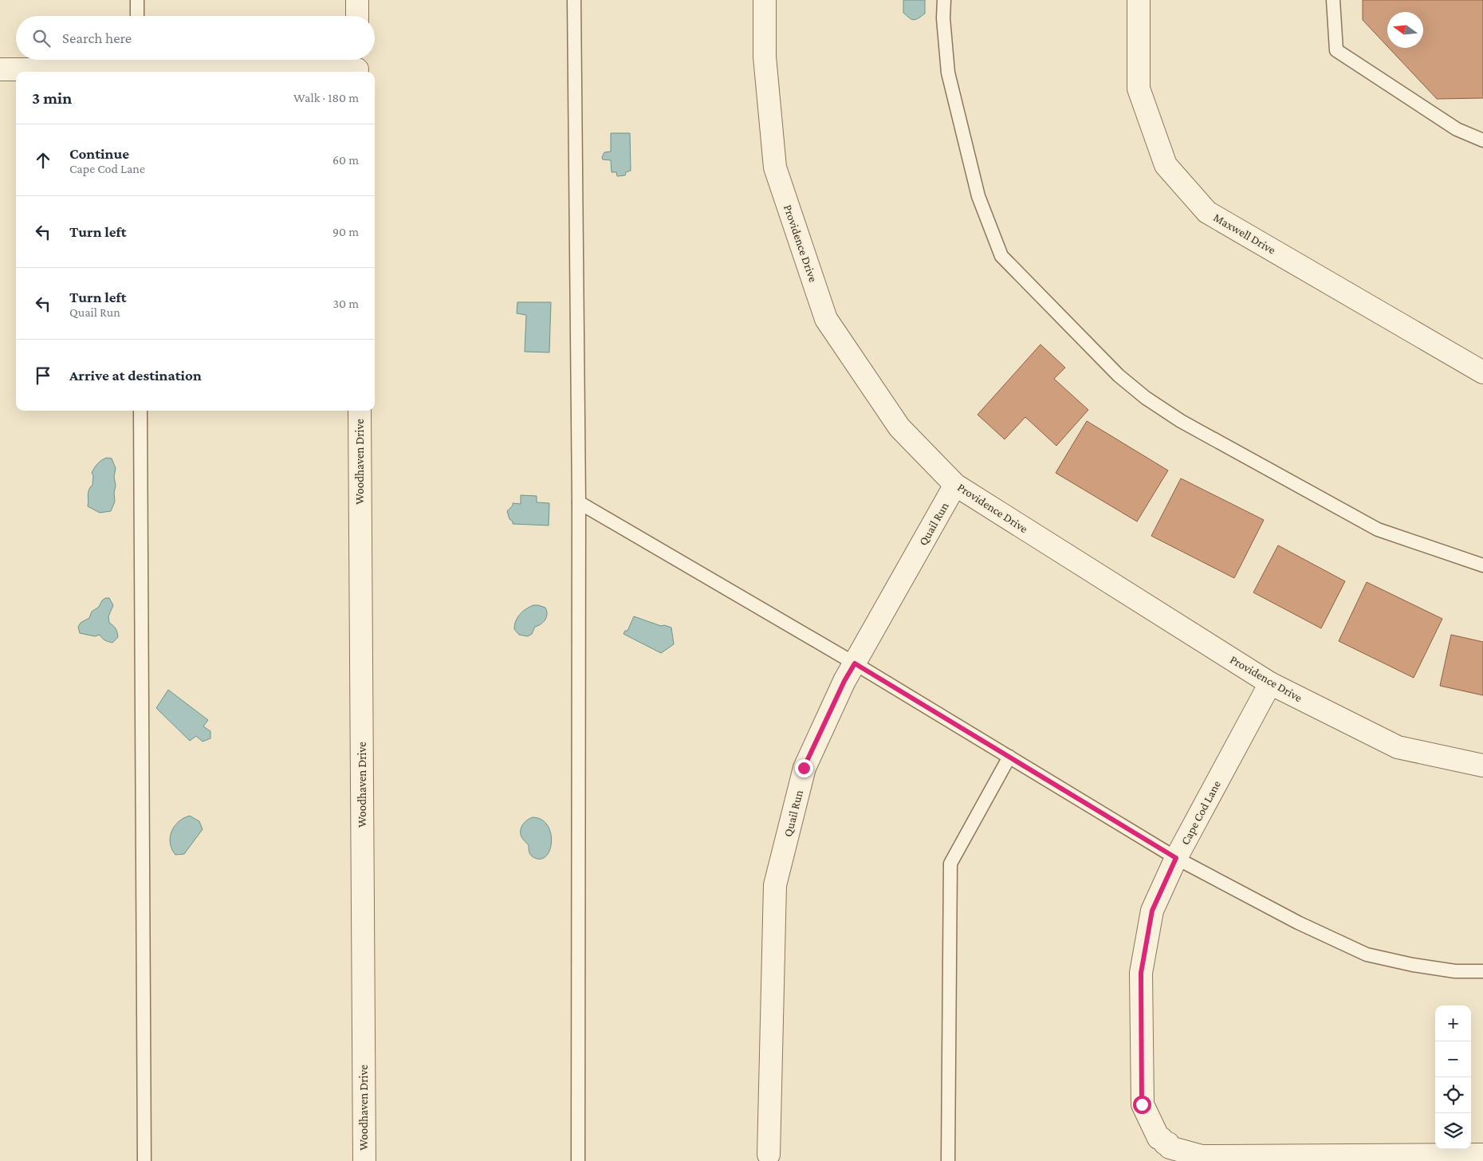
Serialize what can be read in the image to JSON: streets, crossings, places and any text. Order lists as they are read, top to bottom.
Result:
{
  "streets": {
    "street": [
      "Maxwell Drive",
      "Providence Drive",
      "Woodhaven Drive",
      "Quail Run",
      "Cape Cod Lane"
    ]
  },
  "crossings": [
    ["Providence Drive", "Quail Run"],
    ["Providence Drive", "Cape Cod Lane"]
  ],
  "north": "left",
  "page": {
    "search": "Search here",
    "heading": ["3 min", "Walk · 180 m"],
    "list": [
      ["Continue", "Cape Cod Lane", "60 m"],
      ["Turn left", "90 m"],
      ["Turn left", "Quail Run", "30 m"],
      "Arrive at destination"
    ],
    "map_buttons": ["+", "−"]
  }
}
